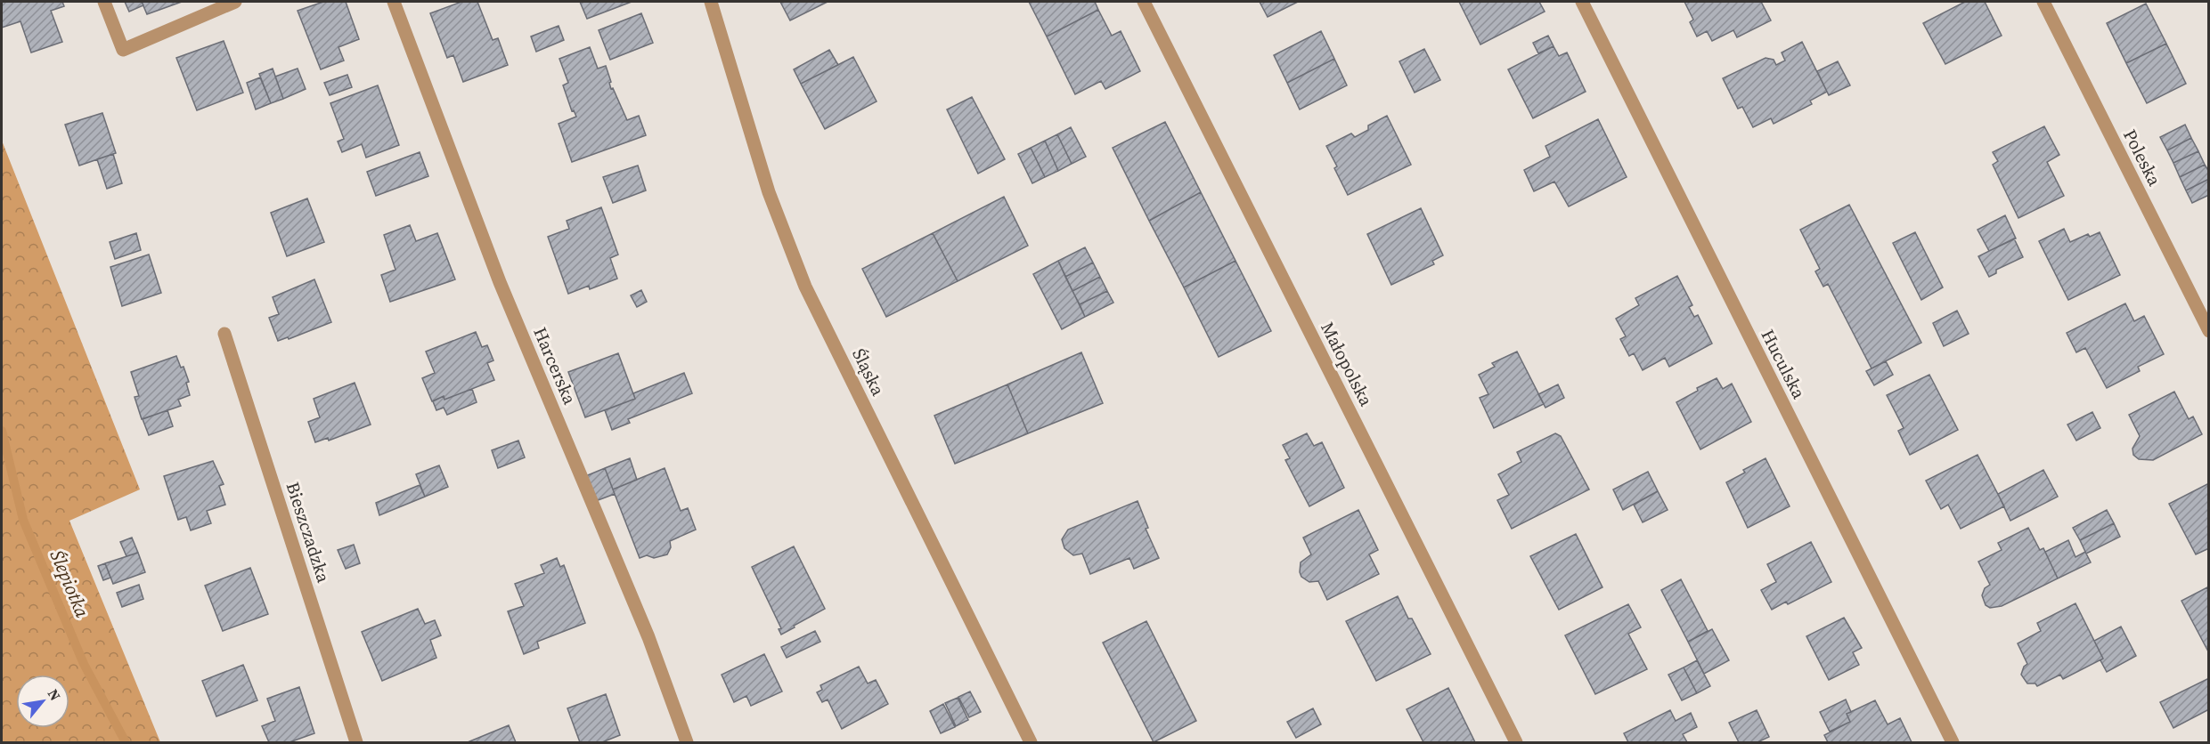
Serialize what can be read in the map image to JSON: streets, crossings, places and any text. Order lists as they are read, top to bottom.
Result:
{
  "streets": {
    "street": [
      "Poleska",
      "Małopolska",
      "Huculska",
      "Harcerska",
      "Śląska",
      "Bieszczadzka"
    ]
  },
  "water": ["Ślepiotka"],
  "north": "top right"
}
